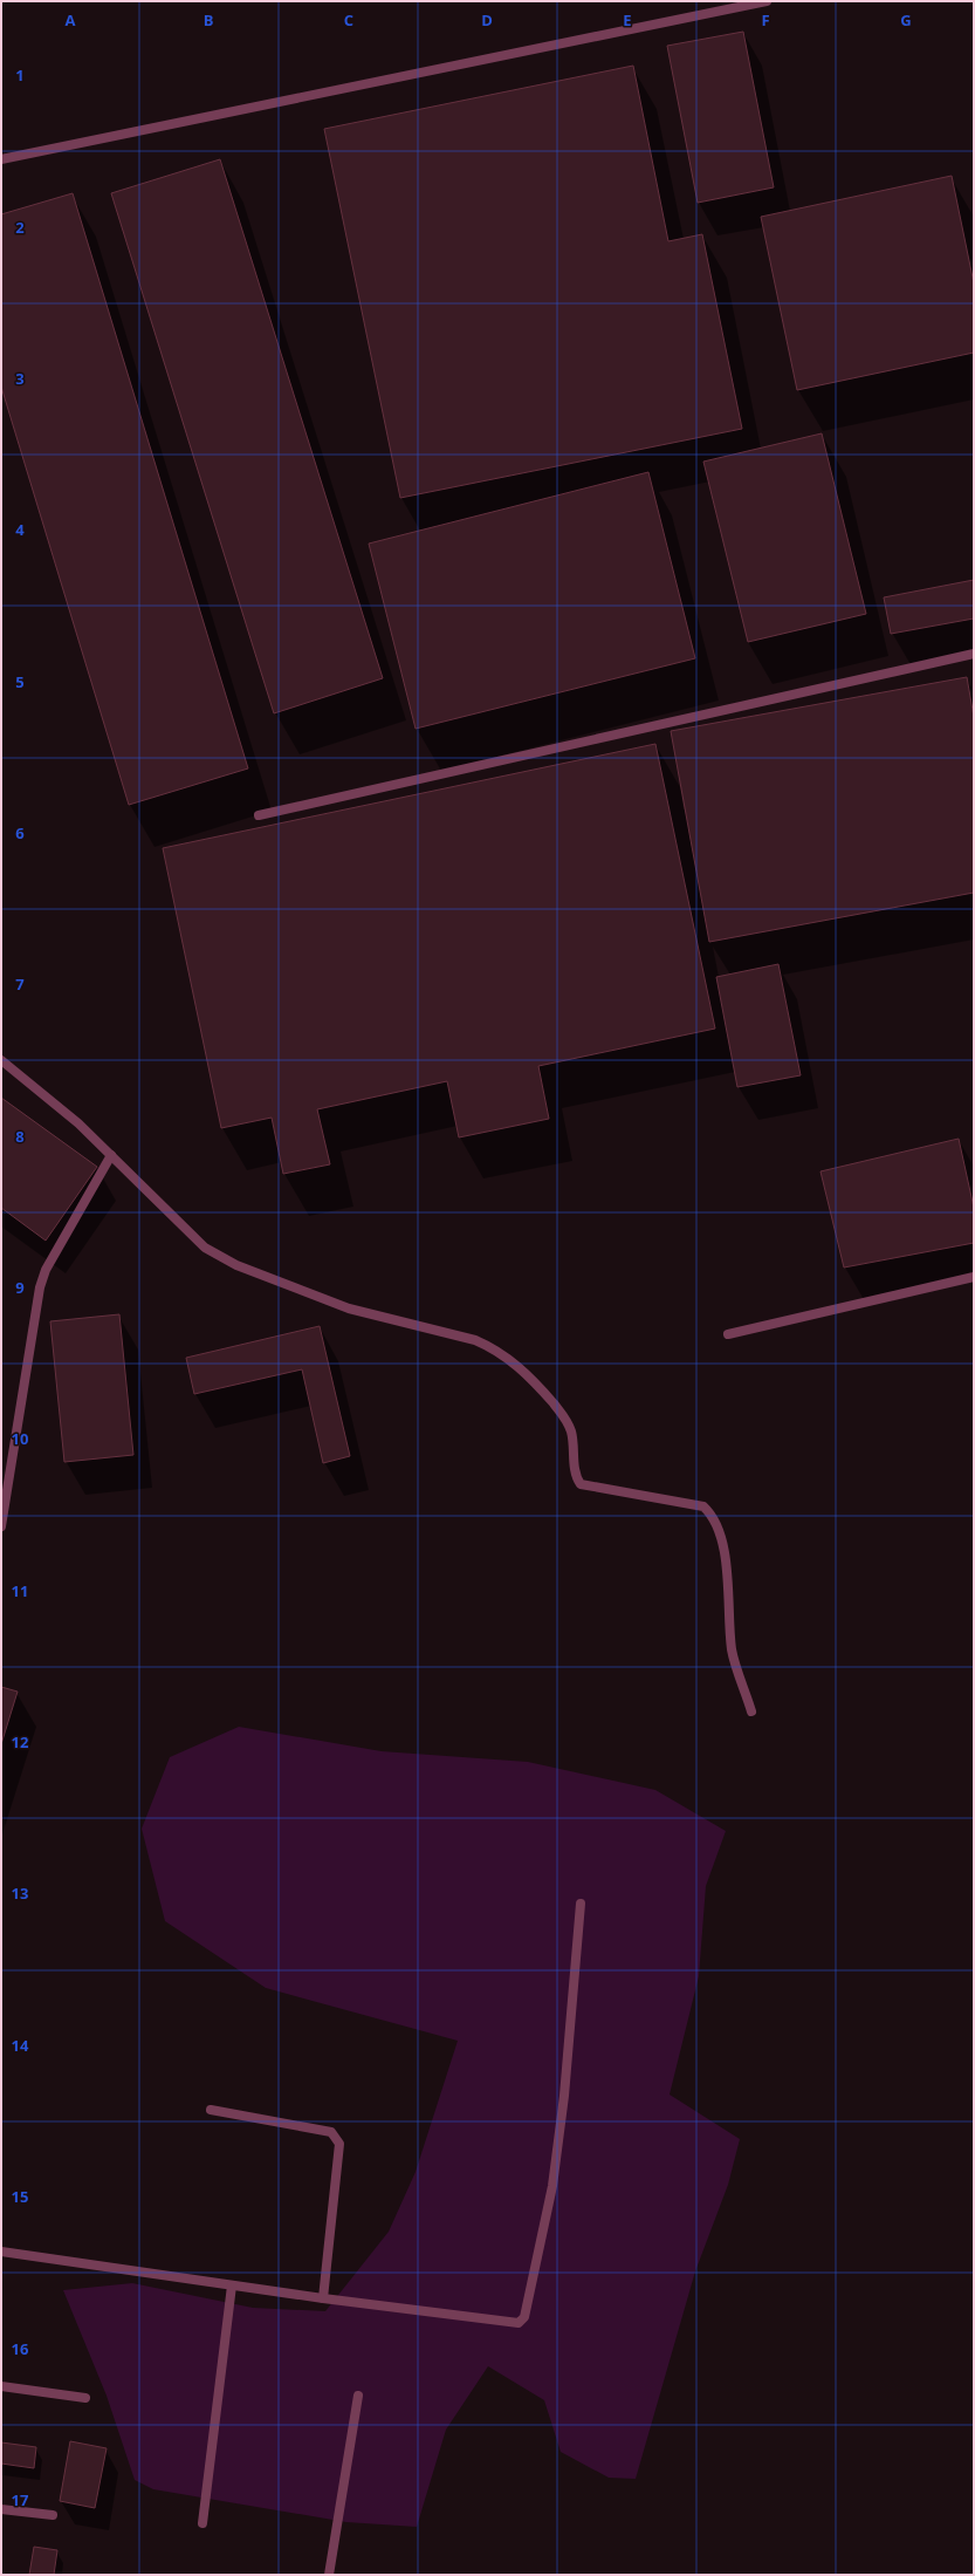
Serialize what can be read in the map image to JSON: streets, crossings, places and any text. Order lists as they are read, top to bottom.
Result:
{
  "grid": {
    "columns": [
      "A",
      "B",
      "C",
      "D",
      "E",
      "F",
      "G"
    ],
    "rows": [
      "1",
      "2",
      "3",
      "4",
      "5",
      "6",
      "7",
      "8",
      "9",
      "10",
      "11",
      "12",
      "13",
      "14",
      "15",
      "16",
      "17"
    ]
  }
}
